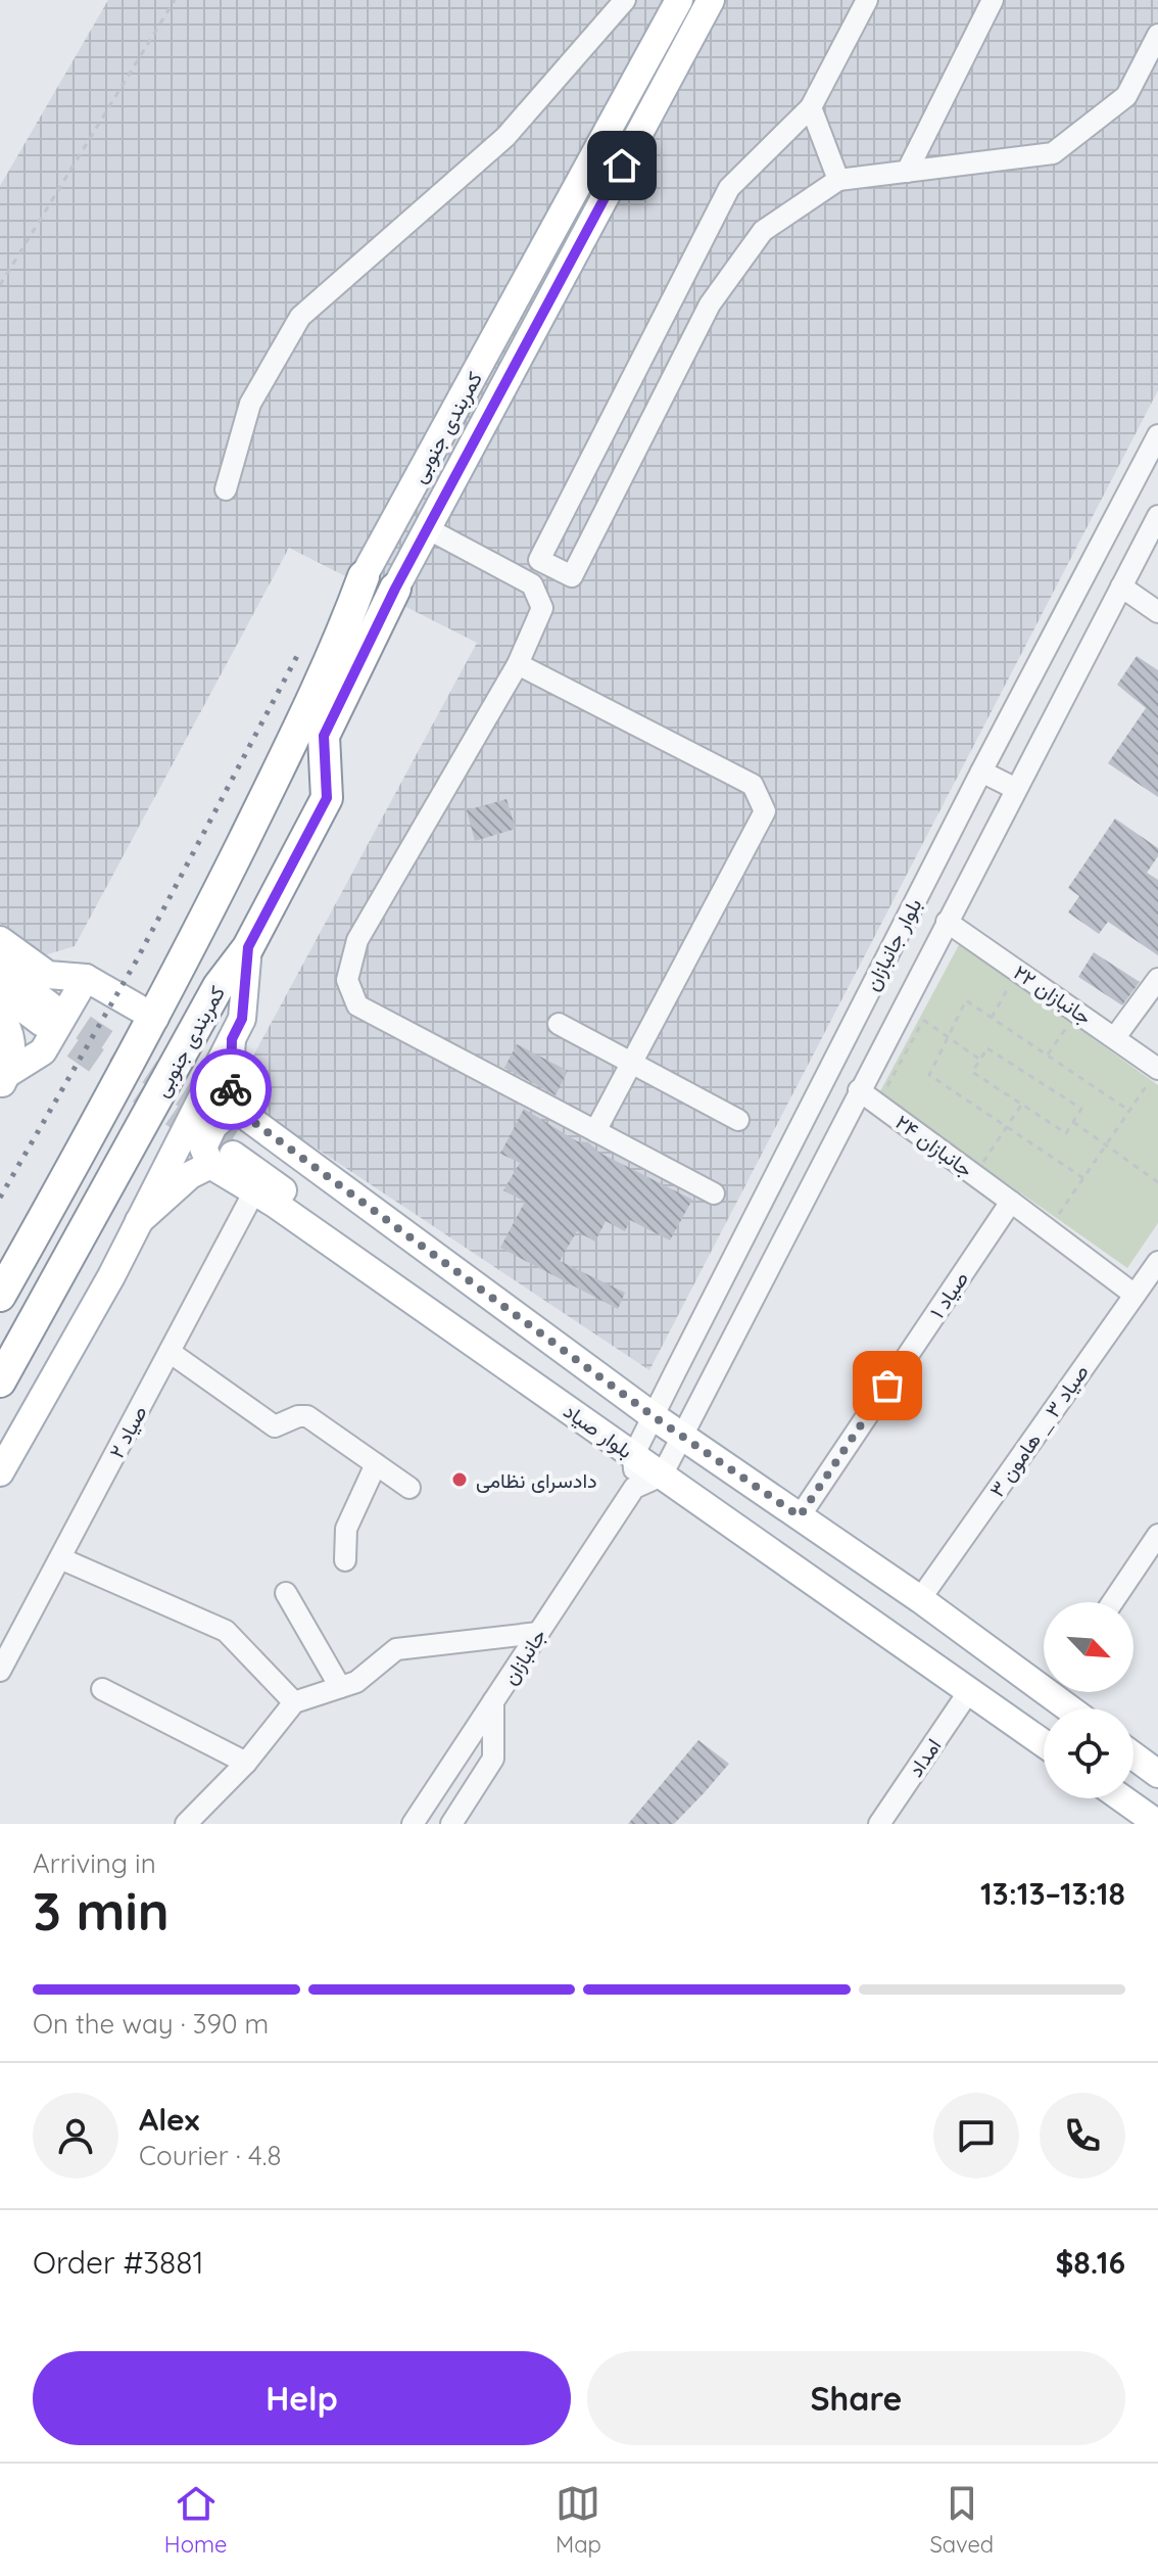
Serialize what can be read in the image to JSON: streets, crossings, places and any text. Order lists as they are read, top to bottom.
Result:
{
  "streets": {
    "highway": ["کمربندی جنوبی"],
    "main road": ["بلوار صیاد"],
    "street": [
      "بلوار جانبازان",
      "جانبازان ۲۲",
      "جانبازان ۲۴",
      "صیاد ۱",
      "صیاد ۳ _ هامون ۳",
      "صیاد ۲",
      "جانبازان",
      "امداد"
    ]
  },
  "crossings": [
    ["بلوار جانبازان", "جانبازان ۲۲"],
    ["بلوار جانبازان", "جانبازان ۲۴"],
    ["بلوار جانبازان", "بلوار صیاد"],
    ["جانبازان ۲۴", "صیاد ۱"],
    ["بلوار صیاد", "صیاد ۲"],
    ["بلوار صیاد", "امداد"]
  ],
  "places": ["دادسرای نظامی"],
  "north": "bottom right",
  "page": {
    "heading": ["3 min", "Arriving in", "13:13–13:18"],
    "panel": [
      "Alex",
      "Courier · 4.8",
      "Order #3881",
      "$8.16"
    ],
    "bar": "On the way · 390 m",
    "buttons": ["Help", "Share"],
    "tabs": ["Home", "Map", "Saved"]
  }
}
